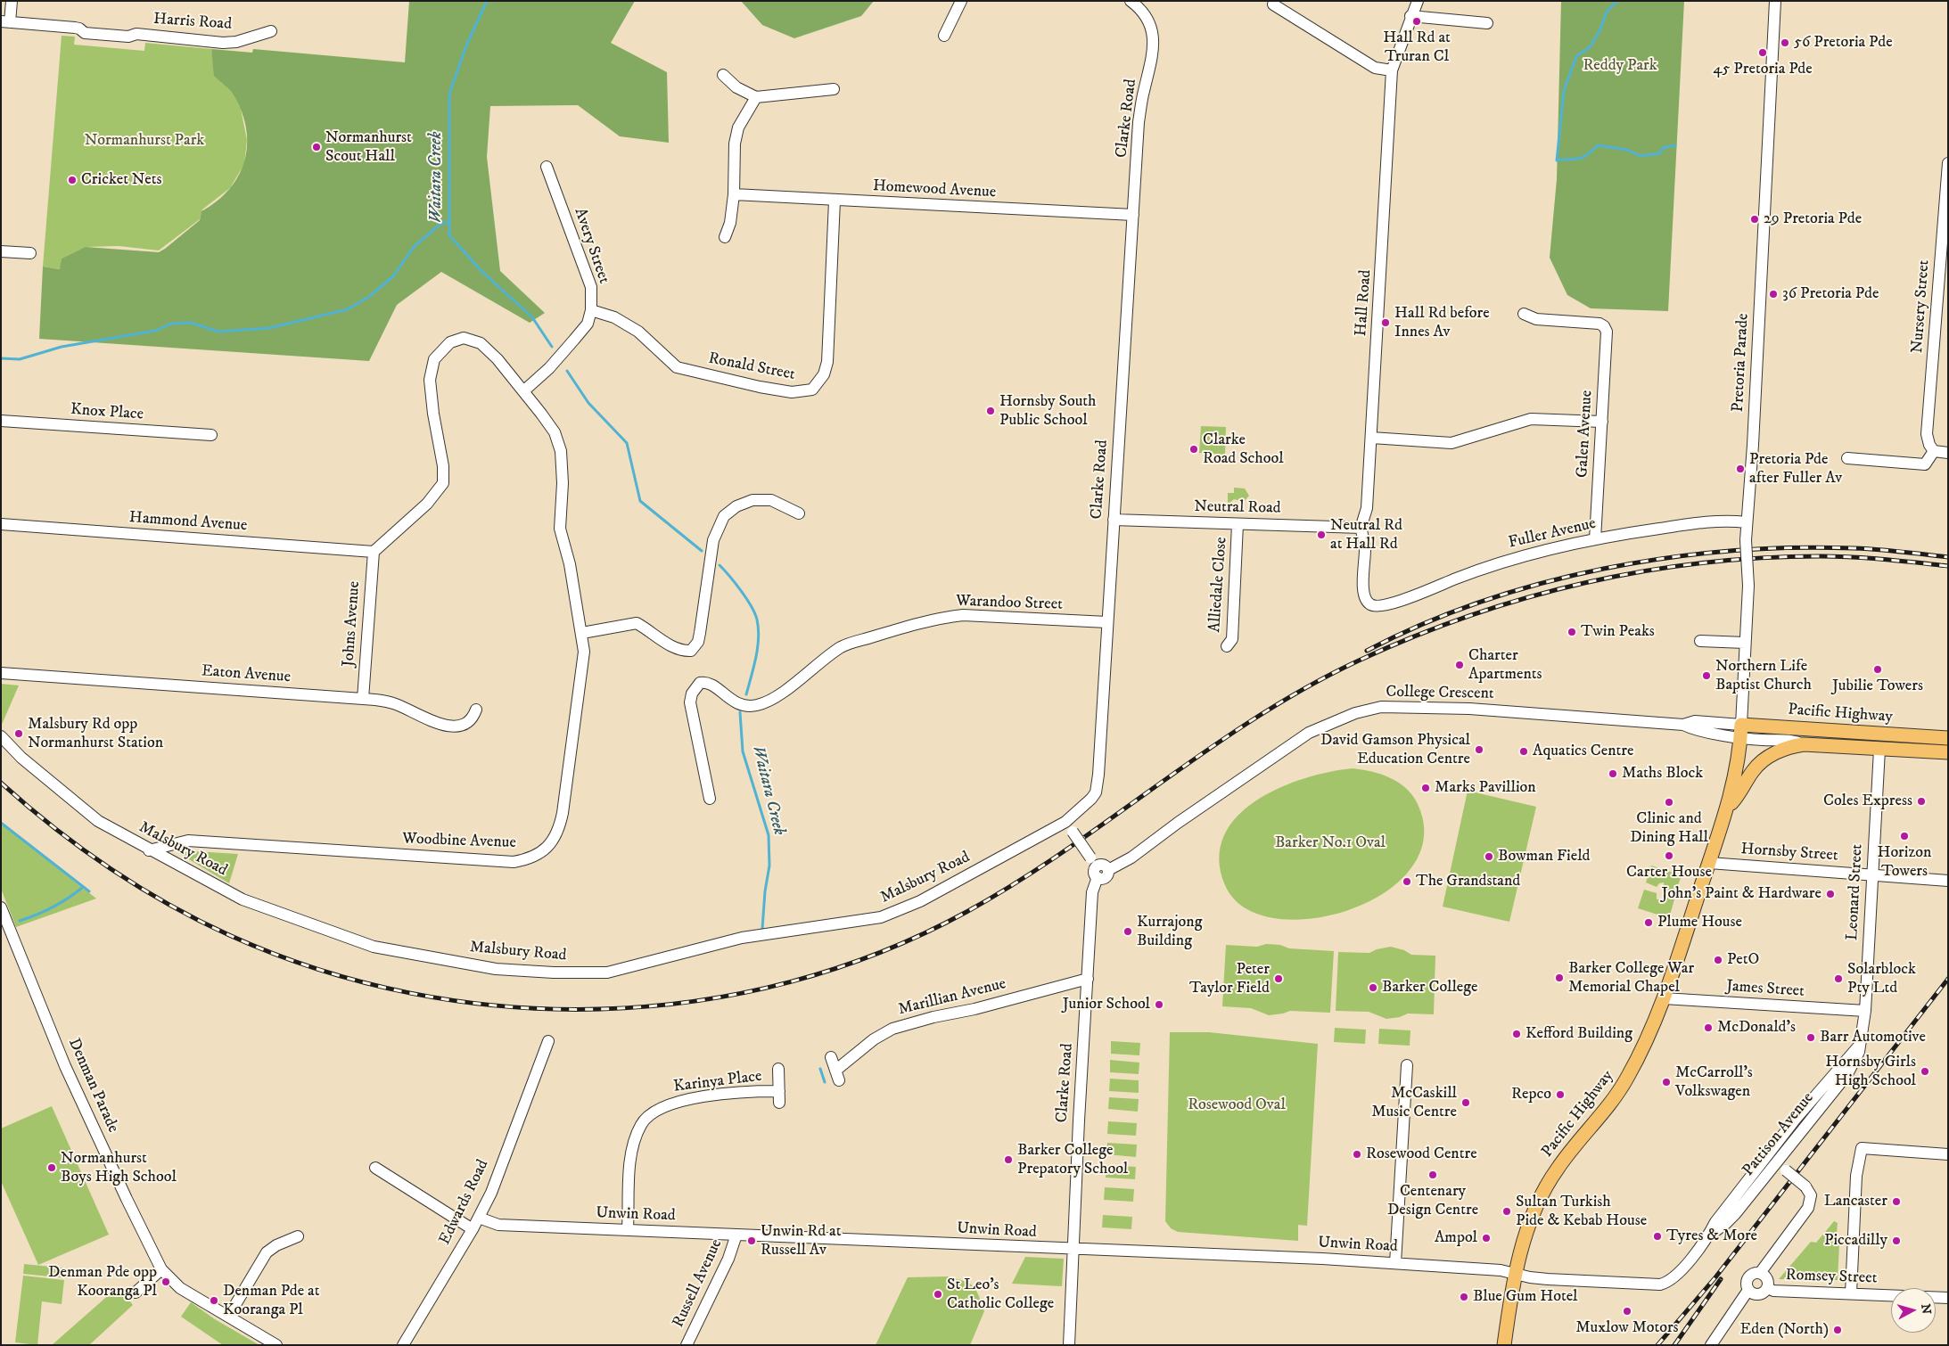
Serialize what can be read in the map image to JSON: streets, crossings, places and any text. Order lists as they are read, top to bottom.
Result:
{
  "streets": {
    "main road": ["Pacific Highway"],
    "street": [
      "Harris Road",
      "Clarke Road",
      "Homewood Avenue",
      "Avery Street",
      "Hall Road",
      "Nursery Street",
      "Pretoria Parade",
      "Ronald Street",
      "Knox Place",
      "Galen Avenue",
      "Neutral Road",
      "Hammond Avenue",
      "Fuller Avenue",
      "Alliedale Close",
      "Warandoo Street",
      "Johns Avenue",
      "Eaton Avenue",
      "College Crescent",
      "Woodbine Avenue",
      "Malsbury Road",
      "Hornsby Street",
      "Leonard Street",
      "James Street",
      "Marillian Avenue",
      "Karinya Place",
      "Denman Parade",
      "Pattison Avenue",
      "Edwards Road",
      "Unwin Road",
      "Romsey Street",
      "Russell Avenue"
    ]
  },
  "crossings": [
    ["Clarke Road", "Homewood Avenue"],
    ["Clarke Road", "Neutral Road"],
    ["Clarke Road", "Warandoo Street"],
    ["Clarke Road", "College Crescent"],
    ["Clarke Road", "Malsbury Road"],
    ["Clarke Road", "Marillian Avenue"],
    ["Clarke Road", "Unwin Road"],
    ["Homewood Avenue", "Ronald Street"],
    ["Avery Street", "Ronald Street"],
    ["Avery Street", "Woodbine Avenue"],
    ["Hall Road", "Neutral Road"],
    ["Hall Road", "Fuller Avenue"],
    ["Pretoria Parade", "Fuller Avenue"],
    ["Pretoria Parade", "College Crescent"],
    ["Pretoria Parade", "Pacific Highway"],
    ["Galen Avenue", "Fuller Avenue"],
    ["Neutral Road", "Alliedale Close"],
    ["Hammond Avenue", "Johns Avenue"],
    ["Hammond Avenue", "Woodbine Avenue"],
    ["Johns Avenue", "Eaton Avenue"],
    ["Johns Avenue", "Woodbine Avenue"],
    ["College Crescent", "Pacific Highway"],
    ["Pacific Highway", "Hornsby Street"],
    ["Pacific Highway", "Leonard Street"],
    ["Pacific Highway", "James Street"],
    ["Pacific Highway", "Pattison Avenue"],
    ["Pacific Highway", "Unwin Road"],
    ["Woodbine Avenue", "Malsbury Road"],
    ["Hornsby Street", "Leonard Street"],
    ["Leonard Street", "James Street"],
    ["Leonard Street", "Pattison Avenue"],
    ["Karinya Place", "Unwin Road"],
    ["Pattison Avenue", "Unwin Road"],
    ["Edwards Road", "Unwin Road"],
    ["Unwin Road", "Russell Avenue"]
  ],
  "water": ["Waitara Creek"],
  "parks": [
    "Reddy Park",
    "Normanhurst Park",
    "Barker No.1 Oval",
    "Rosewood Oval"
  ],
  "places": [
    "Hall Rd at Truran Cl",
    "56 Pretoria Pde",
    "45 Pretoria Pde",
    "Normanhurst Scout Hall",
    "Cricket Nets",
    "29 Pretoria Pde",
    "36 Pretoria Pde",
    "Hall Rd before Innes Av",
    "Hornsby South Public School",
    "Clarke Road School",
    "Pretoria Pde after Fuller Av",
    "Neutral Rd at Hall Rd",
    "Twin Peaks",
    "Charter Apartments",
    "Jubilie Towers",
    "Northern Life Baptist Church",
    "Malsbury Rd opp Normanhurst Station",
    "David Gamson Physical Education Centre",
    "Aquatics Centre",
    "Maths Block",
    "Marks Pavillion",
    "Coles Express",
    "Clinic and Dining Hall",
    "Horizon Towers",
    "Carter House",
    "Bowman Field",
    "The Grandstand",
    "John's Paint & Hardware",
    "Plume House",
    "Kurrajong Building",
    "PetO",
    "Barker College War Memorial Chapel",
    "Peter Taylor Field",
    "Solarblock Pty Ltd",
    "Barker College",
    "Junior School",
    "McDonald's",
    "Kefford Building",
    "Barr Automotive",
    "Hornsby Girls High School",
    "McCarroll's Volkswagen",
    "Repco",
    "McCaskill Music Centre",
    "Rosewood Centre",
    "Barker College Prepatory School",
    "Normanhurst Boys High School",
    "Centenary Design Centre",
    "Lancaster",
    "Sultan Turkish Pide & Kebab House",
    "Tyres & More",
    "Ampol",
    "Unwin Rd at Russell Av",
    "Piccadilly",
    "Denman Pde opp Kooranga Pl",
    "St Leo's Catholic College",
    "Blue Gum Hotel",
    "Denman Pde at Kooranga Pl",
    "Muxlow Motors",
    "Eden (North)"
  ],
  "north": "right"
}
